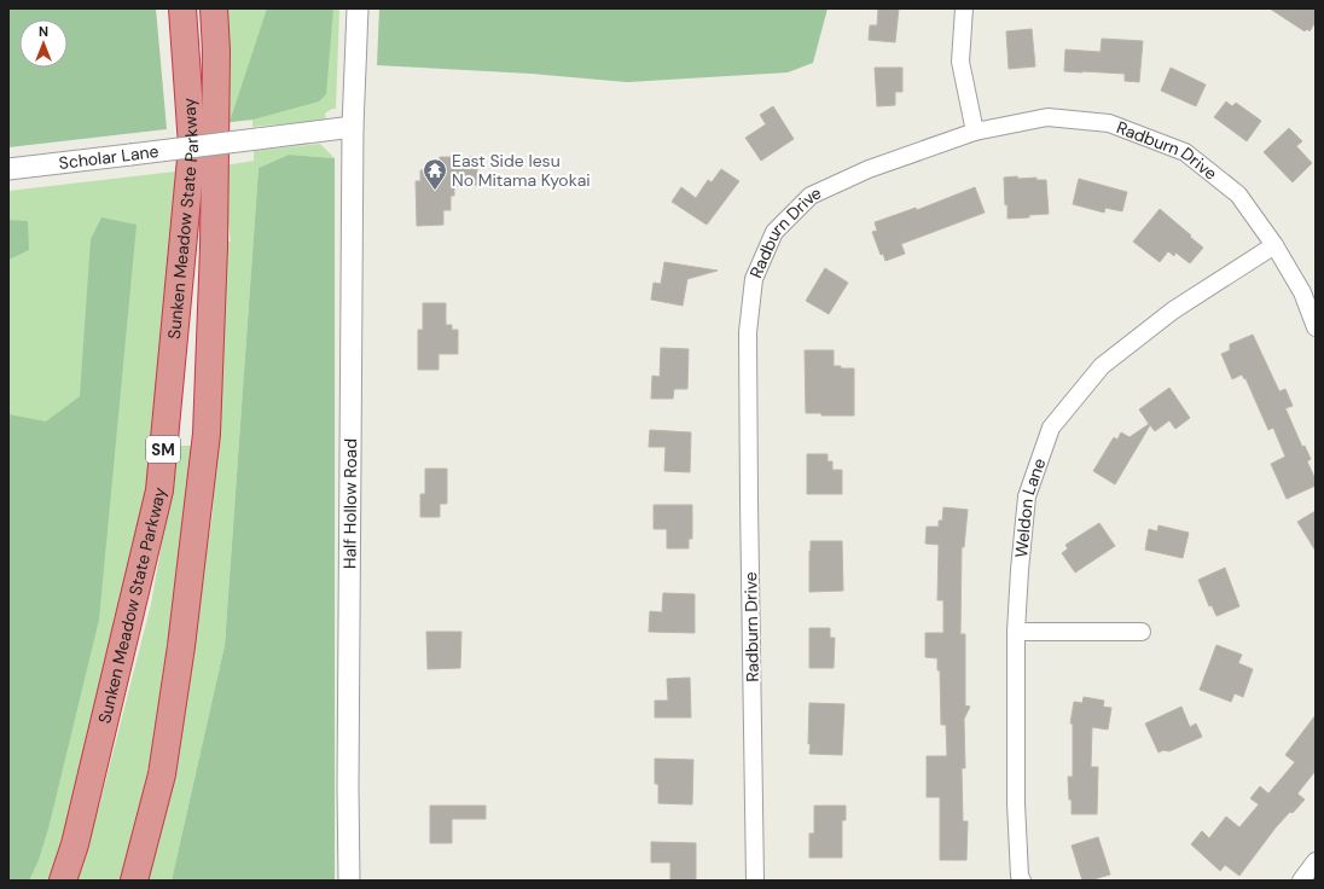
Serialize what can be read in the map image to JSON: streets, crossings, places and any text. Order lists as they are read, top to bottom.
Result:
{
  "streets": {
    "highway": ["Sunken Meadow State Parkway", "SM"],
    "street": [
      "Radburn Drive",
      "Scholar Lane",
      "Half Hollow Road",
      "Weldon Lane"
    ]
  },
  "crossings": [
    ["Radburn Drive", "Weldon Lane"],
    ["Scholar Lane", "Half Hollow Road"]
  ],
  "places": {
    "temple": ["East Side Iesu No Mitama Kyokai"]
  },
  "north": "top"
}
